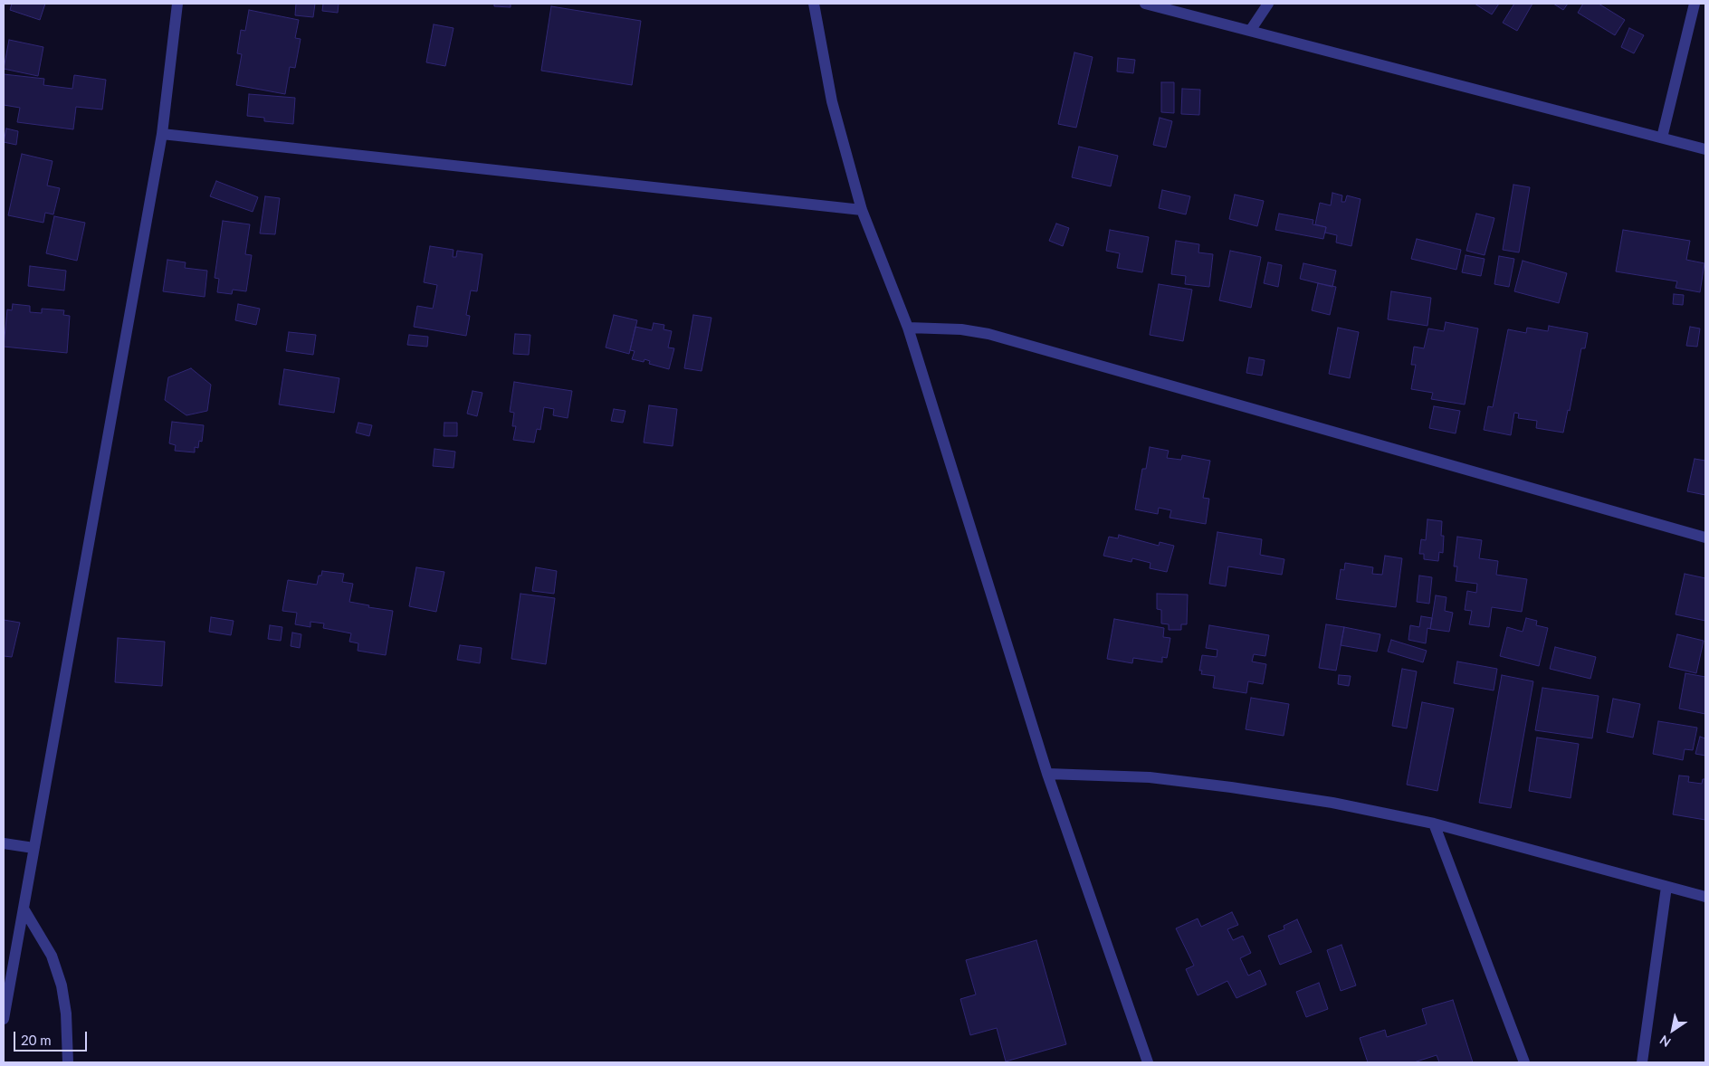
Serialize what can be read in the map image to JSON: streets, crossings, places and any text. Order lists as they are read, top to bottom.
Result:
{
  "scale_bar": "20 m",
  "north": "bottom left"
}
